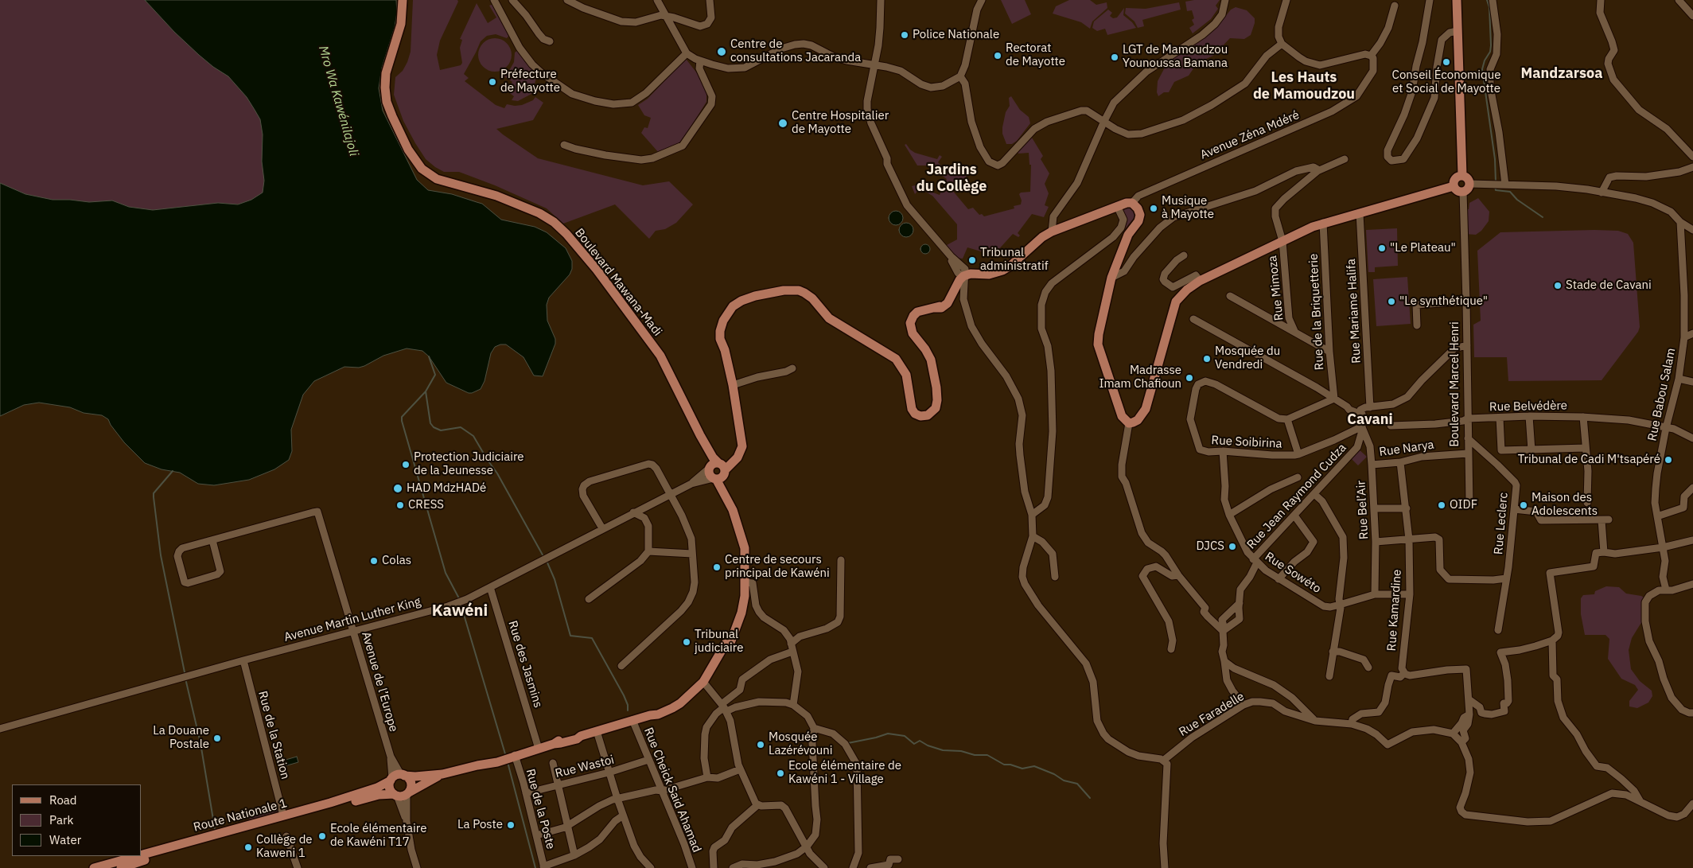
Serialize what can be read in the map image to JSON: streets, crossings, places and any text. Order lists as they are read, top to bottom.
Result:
{
  "streets": {
    "main road": ["Boulevard Mawana-Madi", "Route Nationale 1"],
    "street": [
      "Avenue Zéna Mdéré",
      "Rue Mimoza",
      "Rue Mariame Halifa",
      "Rue de la Briquetterie",
      "Boulevard Marcel Henri",
      "Rue Babou Salam",
      "Rue Belvédère",
      "Rue Soibirina",
      "Rue Narya",
      "Rue Jean Raymond Cudza",
      "Rue Bel’Air",
      "Rue Leclerc",
      "Rue Sowéto",
      "Rue Kamardine",
      "Avenue Martin Luther King",
      "Rue des Jasmins",
      "Avenue de l’Europe",
      "Rue Faradelle",
      "Rue de la Station",
      "Rue Wastoi",
      "Rue Cheick Said Ahamad",
      "Rue de la Poste"
    ]
  },
  "crossings": [
    ["Boulevard Mawana-Madi", "Avenue Martin Luther King"],
    ["Boulevard Mawana-Madi", "Route Nationale 1"],
    ["Boulevard Marcel Henri", "Rue Belvédère"],
    ["Boulevard Marcel Henri", "Rue Narya"],
    ["Boulevard Marcel Henri", "Rue Leclerc"],
    ["Rue Babou Salam", "Rue Belvédère"],
    ["Rue Soibirina", "Rue Jean Raymond Cudza"],
    ["Rue Soibirina", "Rue Bel’Air"],
    ["Rue Soibirina", "Rue Sowéto"],
    ["Rue Narya", "Rue Bel’Air"],
    ["Rue Narya", "Rue Kamardine"],
    ["Rue Jean Raymond Cudza", "Rue Bel’Air"],
    ["Rue Jean Raymond Cudza", "Rue Sowéto"],
    ["Rue Bel’Air", "Rue Sowéto"],
    ["Rue Sowéto", "Rue Kamardine"],
    ["Avenue Martin Luther King", "Rue des Jasmins"],
    ["Avenue Martin Luther King", "Avenue de l’Europe"],
    ["Avenue Martin Luther King", "Rue de la Station"],
    ["Avenue Martin Luther King", "Route Nationale 1"],
    ["Rue des Jasmins", "Route Nationale 1"],
    ["Avenue de l’Europe", "Route Nationale 1"],
    ["Rue de la Station", "Route Nationale 1"],
    ["Rue Wastoi", "Rue Cheick Said Ahamad"],
    ["Rue Wastoi", "Rue de la Poste"],
    ["Rue Cheick Said Ahamad", "Route Nationale 1"],
    ["Rue de la Poste", "Route Nationale 1"]
  ],
  "districts": [
    "Mandzarsoa",
    "Les Hauts de Mamoudzou",
    "Jardins du Collège",
    "Cavani",
    "Kawéni"
  ],
  "water": ["Mro Wa Kawénilajoli"],
  "places": [
    "Police Nationale",
    "Centre de consultations Jacaranda",
    "Rectorat de Mayotte",
    "LGT de Mamoudzou Younoussa Bamana",
    "Conseil Économique et Social de Mayotte",
    "Préfecture de Mayotte",
    "Centre Hospitalier de Mayotte",
    "Musique à Mayotte",
    "\"Le Plateau\"",
    "Tribunal administratif",
    "Stade de Cavani",
    "\"Le synthétique\"",
    "Mosquée du Vendredi",
    "Madrasse Imam Chafioun",
    "Tribunal de Cadi M'tsapéré",
    "Protection Judiciaire de la Jeunesse",
    "HAD MdzHADé",
    "CRESS",
    "OIDF",
    "Maison des Adolescents",
    "DJCS",
    "Colas",
    "Centre de secours principal de Kawéni",
    "Tribunal judiciaire",
    "La Douane Postale",
    "Mosquée Lazérévouni",
    "Ecole élémentaire de Kawéni 1 - Village",
    "La Poste",
    "Ecole élémentaire de Kawéni T17",
    "Collège de Kaweni 1"
  ],
  "legend": ["Road", "Park", "Water"]
}
